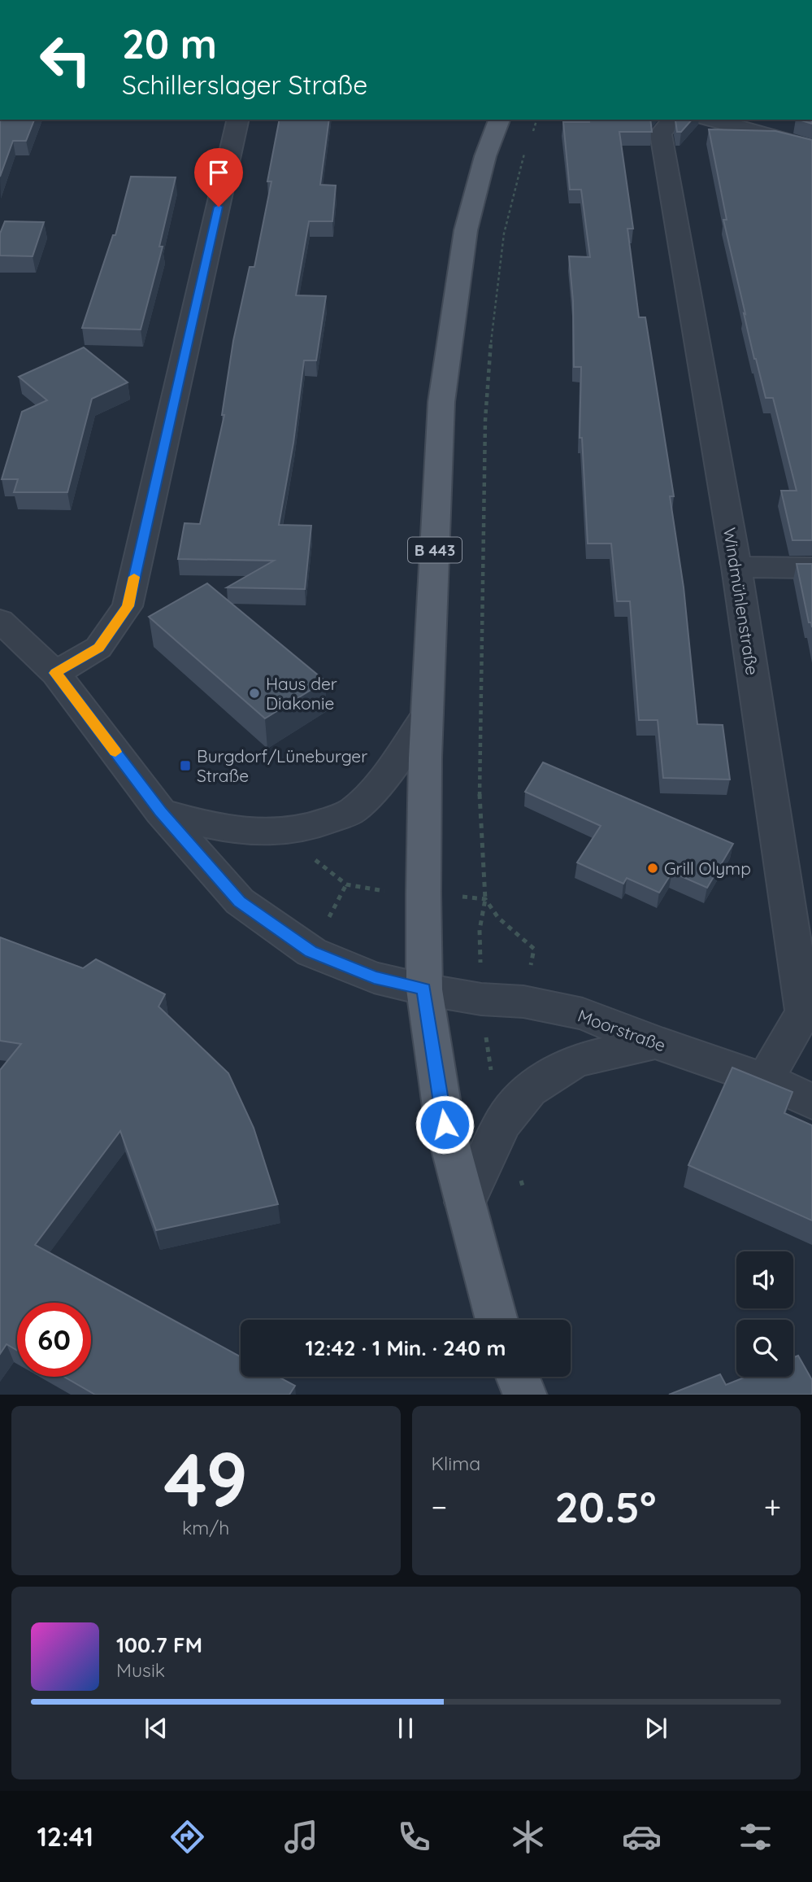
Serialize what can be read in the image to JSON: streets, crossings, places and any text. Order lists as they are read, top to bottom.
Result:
{
  "streets": {
    "main road": ["B 443"],
    "street": ["Windmühlenstraße", "Moorstraße"]
  },
  "crossings": [
    ["B 443", "Moorstraße"],
    ["Windmühlenstraße", "Moorstraße"]
  ],
  "places": {
    "other": ["Haus der Diakonie", "Grill Olymp"],
    "transit": ["Burgdorf/Lüneburger Straße"]
  },
  "page": {
    "turn": ["20 m", "Schillerslager Straße"],
    "limit": "60",
    "trip": "12:42 · 1 Min. · 240 m",
    "tile": [
      ["49", "km/h"],
      "Klima"
    ],
    "heat": ["−", "20.5°", "+"],
    "song": ["100.7 FM", "Musik"],
    "tabs": "12:41"
  }
}
